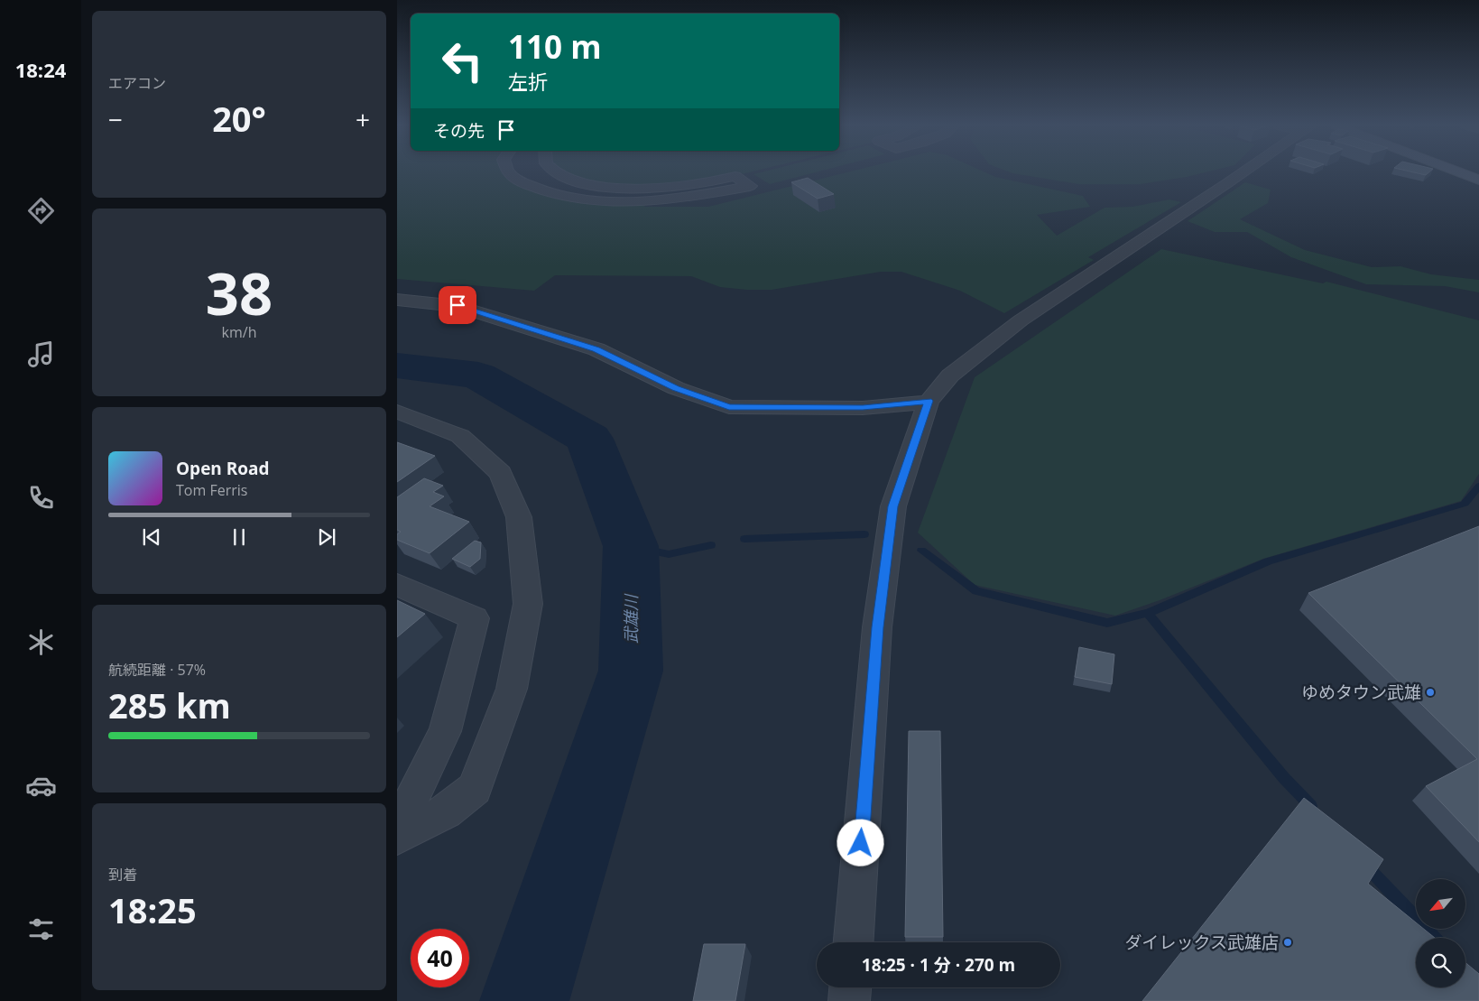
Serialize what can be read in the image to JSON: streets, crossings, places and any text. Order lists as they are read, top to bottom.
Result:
{
  "water": ["武雄川"],
  "places": ["ゆめタウン武雄", "ダイレックス武雄店"],
  "north": "bottom left",
  "page": {
    "tabs": "18:24",
    "tile": [
      "エアコン",
      ["38", "km/h"],
      ["航続距離 · 57%", "285 km"],
      ["到着", "18:25"]
    ],
    "turn": ["110 m", "左折"],
    "heat": ["−", "20°", "+"],
    "then": "その先",
    "song": ["Open Road", "Tom Ferris"],
    "limit": "40",
    "trip": "18:25 · 1 分 · 270 m"
  }
}
